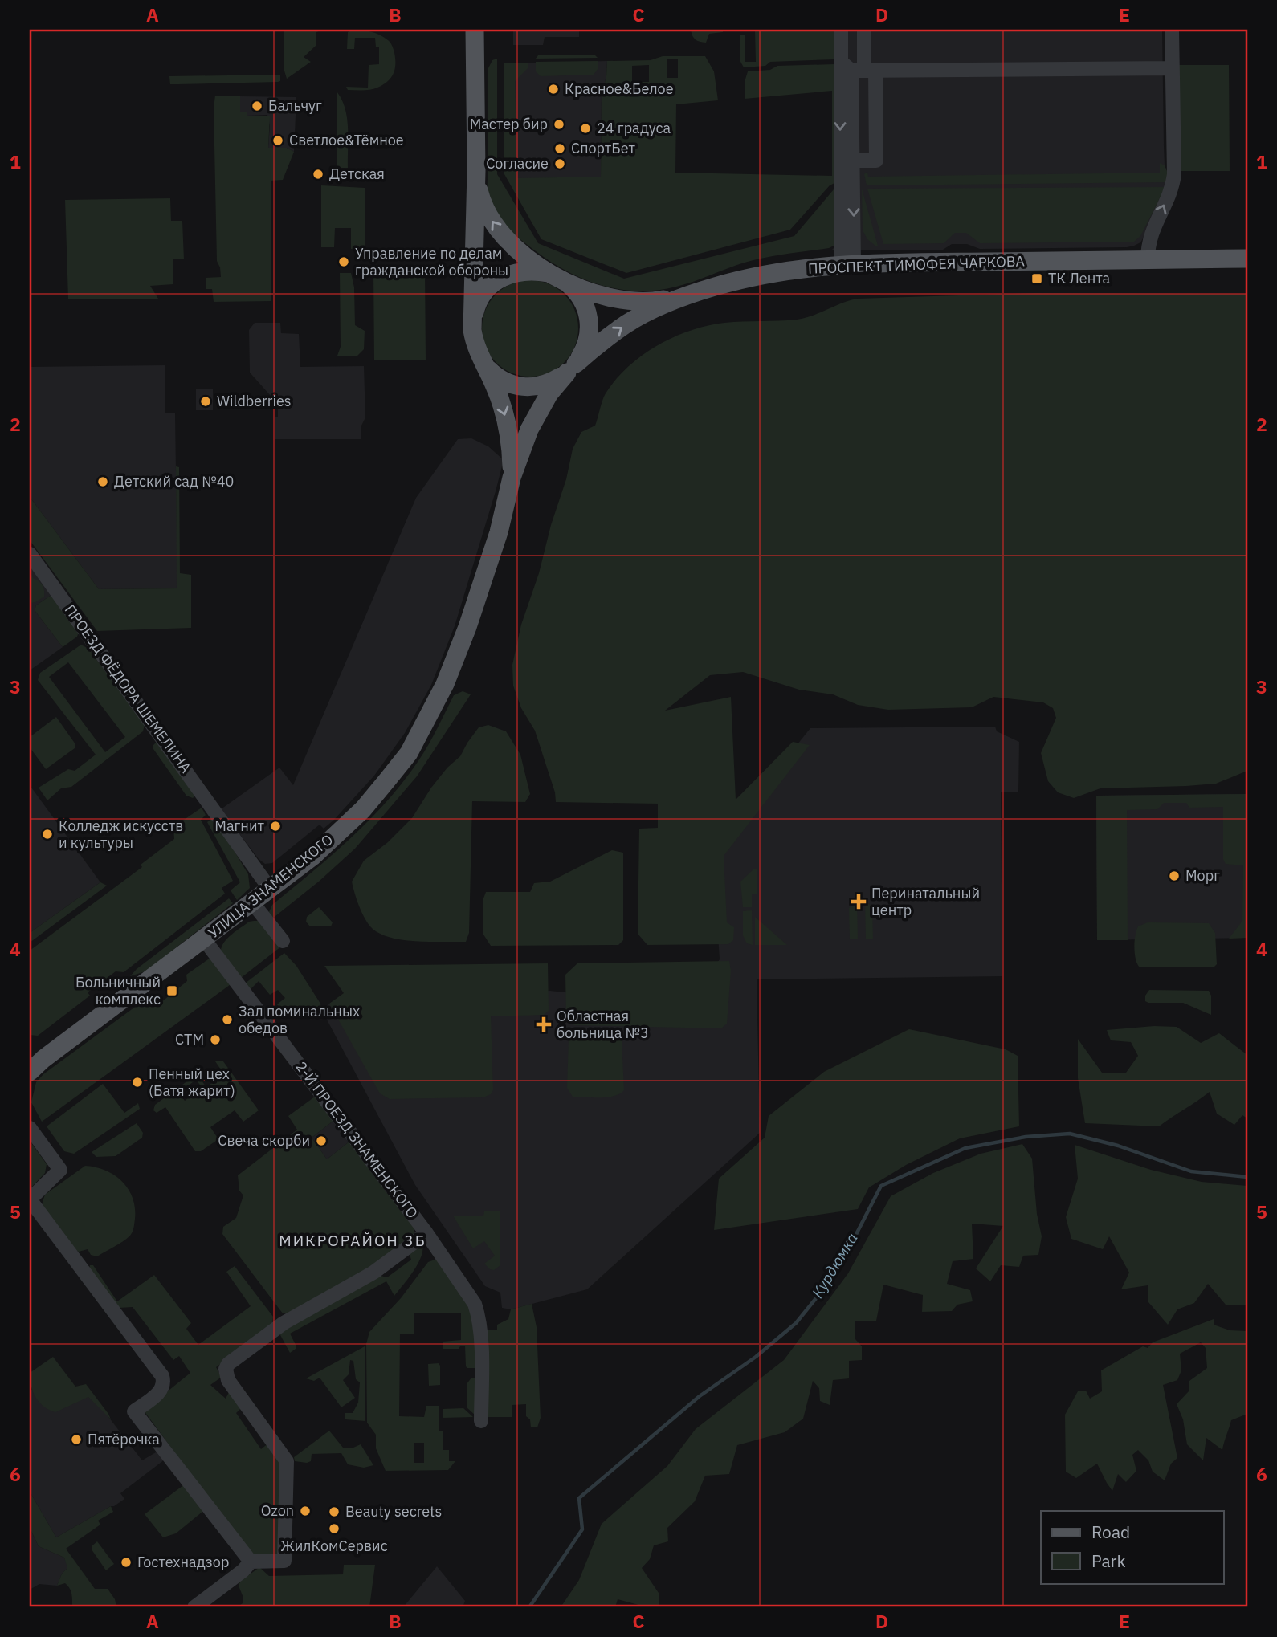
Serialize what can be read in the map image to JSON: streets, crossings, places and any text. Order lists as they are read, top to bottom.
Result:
{
  "streets": {
    "main road": ["ПРОСПЕКТ ТИМОФЕЯ ЧАРКОВА", "УЛИЦА ЗНАМЕНСКОГО"],
    "street": ["ПРОЕЗД ФЁДОРА ШЕМЕЛИНА", "2-Й ПРОЕЗД ЗНАМЕНСКОГО"]
  },
  "crossings": [
    ["ПРОСПЕКТ ТИМОФЕЯ ЧАРКОВА", "УЛИЦА ЗНАМЕНСКОГО"],
    ["ПРОЕЗД ФЁДОРА ШЕМЕЛИНА", "УЛИЦА ЗНАМЕНСКОГО"],
    ["УЛИЦА ЗНАМЕНСКОГО", "2-Й ПРОЕЗД ЗНАМЕНСКОГО"]
  ],
  "districts": ["МИКРОРАЙОН 3Б"],
  "water": ["Курдюмка"],
  "places": {
    "other": [
      "Красное&Белое",
      "Бальчуг",
      "Мастер бир",
      "24 градуса",
      "Светлое&Тёмное",
      "СпортБет",
      "Согласие",
      "Детская",
      "Управление по делам гражданской обороны",
      "Wildberries",
      "Детский сад №40",
      "Магнит",
      "Колледж искусств и культуры",
      "Морг",
      "Зал поминальных обедов",
      "СТМ",
      "Пенный цех (Батя жарит)",
      "Свеча скорби",
      "Пятёрочка",
      "Ozon",
      "Beauty secrets",
      "ЖилКомСервис",
      "Гостехнадзор"
    ],
    "transit": ["ТК Лента", "Больничный комплекс"],
    "health": ["Перинатальный центр", "Областная больница №3"]
  },
  "legend": ["Road", "Park"],
  "grid": {
    "columns": [
      "A",
      "B",
      "C",
      "D",
      "E"
    ],
    "rows": [
      "1",
      "2",
      "3",
      "4",
      "5",
      "6"
    ]
  }
}
